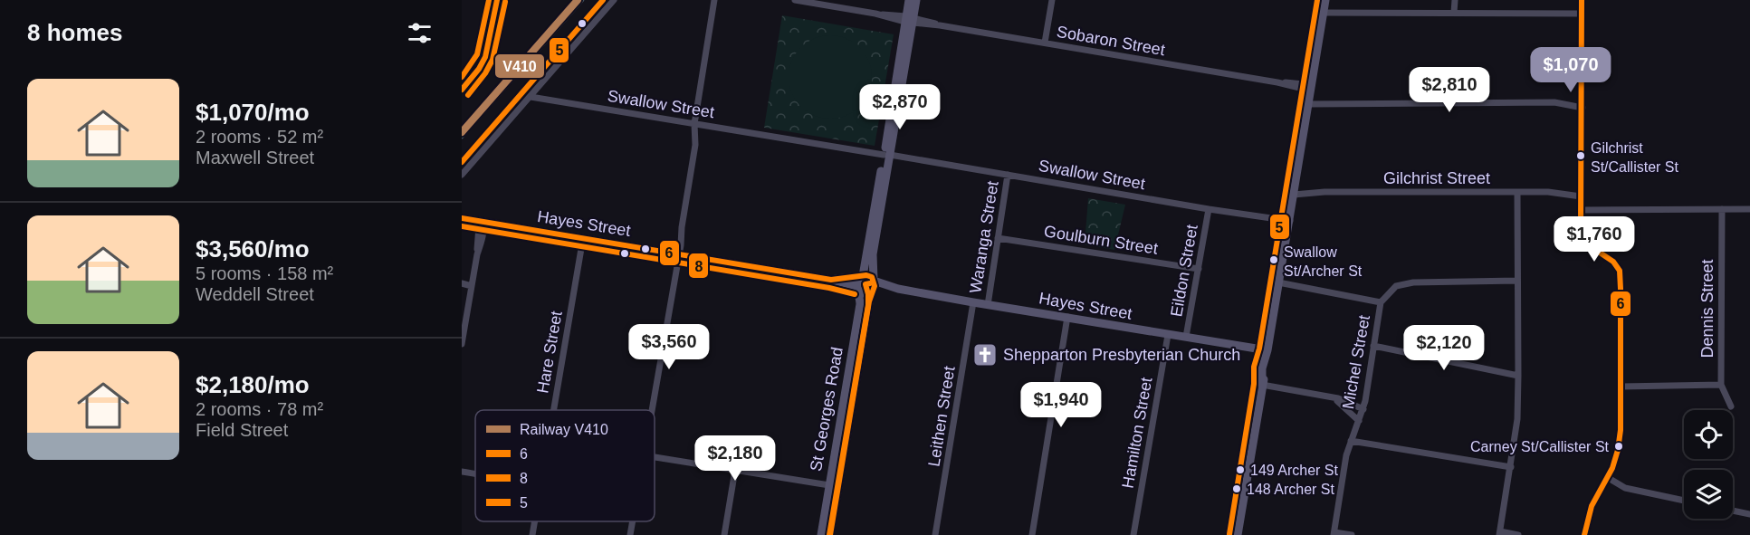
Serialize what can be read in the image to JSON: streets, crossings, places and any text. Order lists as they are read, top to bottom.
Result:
{
  "streets": {
    "street": [
      "Sobaron Street",
      "Swallow Street",
      "Gilchrist Street",
      "Hayes Street",
      "Waranga Street",
      "Goulburn Street",
      "Eildon Street",
      "Dennis Street",
      "Hare Street",
      "Michel Street",
      "St Georges Road",
      "Leithen Street",
      "Hamilton Street"
    ]
  },
  "crossings": [
    ["Swallow Street", "Waranga Street"],
    ["Swallow Street", "Eildon Street"],
    ["Hayes Street", "Waranga Street"],
    ["Hayes Street", "Eildon Street"],
    ["Hayes Street", "Hare Street"],
    ["Hayes Street", "St Georges Road"],
    ["Hayes Street", "Leithen Street"],
    ["Hayes Street", "Hamilton Street"],
    ["Waranga Street", "Goulburn Street"],
    ["Goulburn Street", "Eildon Street"]
  ],
  "places": {
    "other": [
      "Gilchrist St/Callister St",
      "Swallow St/Archer St",
      "Carney St/Callister St",
      "149 Archer St",
      "148 Archer St"
    ],
    "church": ["Shepparton Presbyterian Church"]
  },
  "lines": [
    "rail line V410",
    "transit line 6",
    "transit line 5",
    "transit line 8"
  ],
  "legend": [
    "Railway V410",
    "6",
    "8",
    "5"
  ],
  "page": {
    "heading": "8 homes",
    "price": [
      "$1,070",
      "$2,810",
      "$2,870",
      "$1,760",
      "$3,560",
      "$2,120",
      "$1,940",
      "$2,180"
    ],
    "list": [
      {
        "name": "$1,070/mo",
        "note": "2 rooms · 52 m² · Maxwell Street"
      },
      {
        "name": "$3,560/mo",
        "note": "5 rooms · 158 m² · Weddell Street"
      },
      {
        "name": "$2,180/mo",
        "note": "2 rooms · 78 m² · Field Street"
      }
    ]
  }
}
